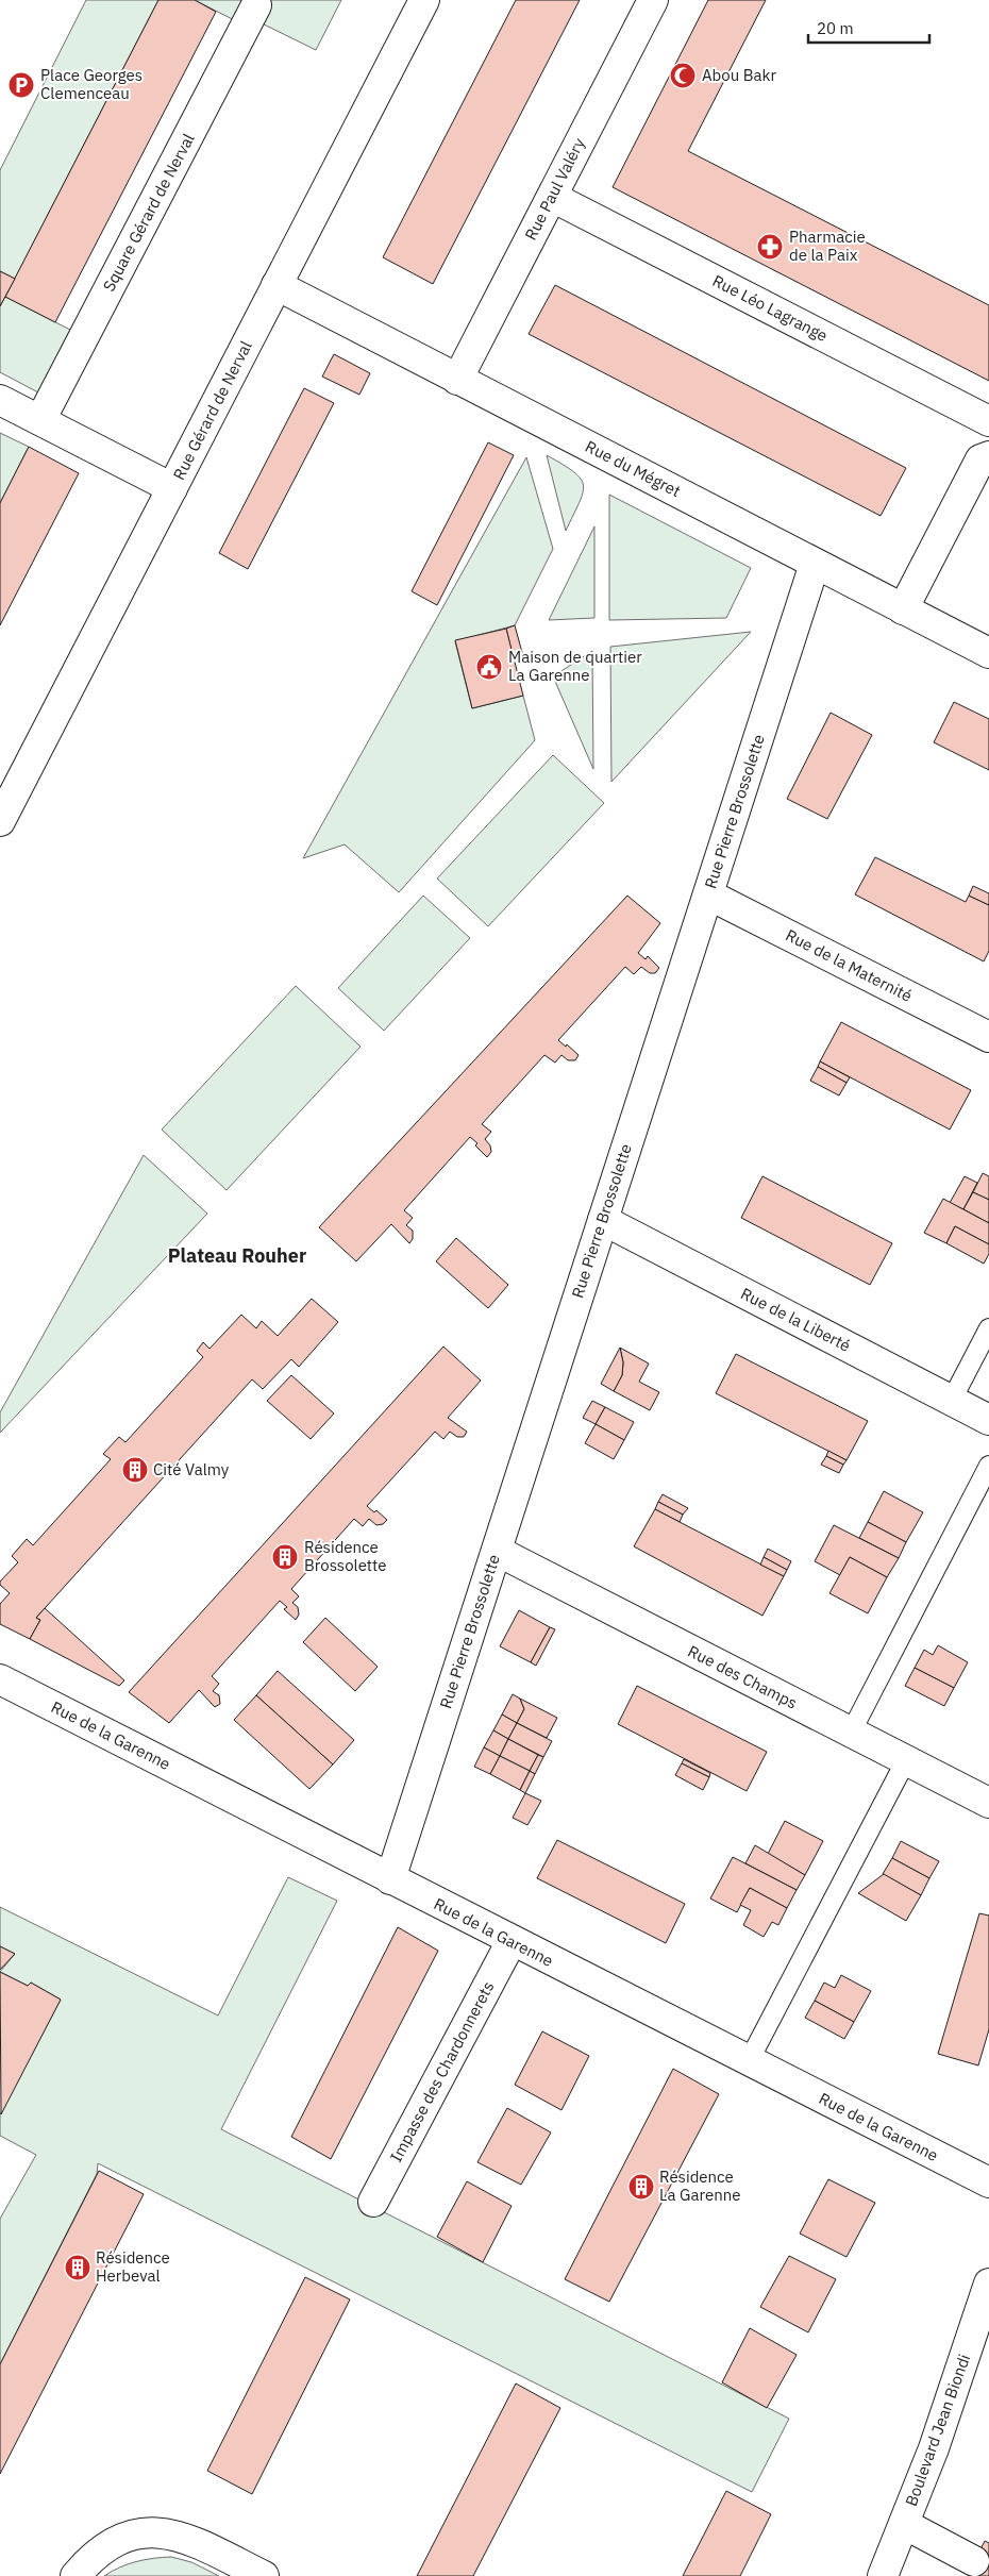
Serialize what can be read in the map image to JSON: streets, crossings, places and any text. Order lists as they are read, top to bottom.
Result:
{
  "streets": {
    "street": [
      "Rue Paul Valéry",
      "Square Gérard de Nerval",
      "Rue Léo Lagrange",
      "Rue Gérard de Nerval",
      "Rue du Mégret",
      "Rue Pierre Brossolette",
      "Rue de la Maternité",
      "Rue de la Liberté",
      "Rue des Champs",
      "Rue de la Garenne",
      "Impasse des Chardonnerets",
      "Boulevard Jean Biondi"
    ]
  },
  "crossings": [
    ["Rue Paul Valéry", "Rue Léo Lagrange"],
    ["Rue Paul Valéry", "Rue du Mégret"],
    ["Rue Gérard de Nerval", "Rue du Mégret"],
    ["Rue du Mégret", "Rue Pierre Brossolette"],
    ["Rue Pierre Brossolette", "Rue de la Maternité"],
    ["Rue Pierre Brossolette", "Rue de la Liberté"],
    ["Rue Pierre Brossolette", "Rue des Champs"],
    ["Rue Pierre Brossolette", "Rue de la Garenne"],
    ["Rue de la Garenne", "Impasse des Chardonnerets"]
  ],
  "districts": ["Plateau Rouher"],
  "places": {
    "mosque": ["Abou Bakr"],
    "parking": ["Place Georges Clemenceau"],
    "pharmacy": ["Pharmacie de la Paix"],
    "public building": ["Maison de quartier La Garenne"],
    "building": [
      "Cité Valmy",
      "Résidence Brossolette",
      "Résidence La Garenne",
      "Résidence Herbeval"
    ]
  },
  "scale_bar": "20 m"
}
